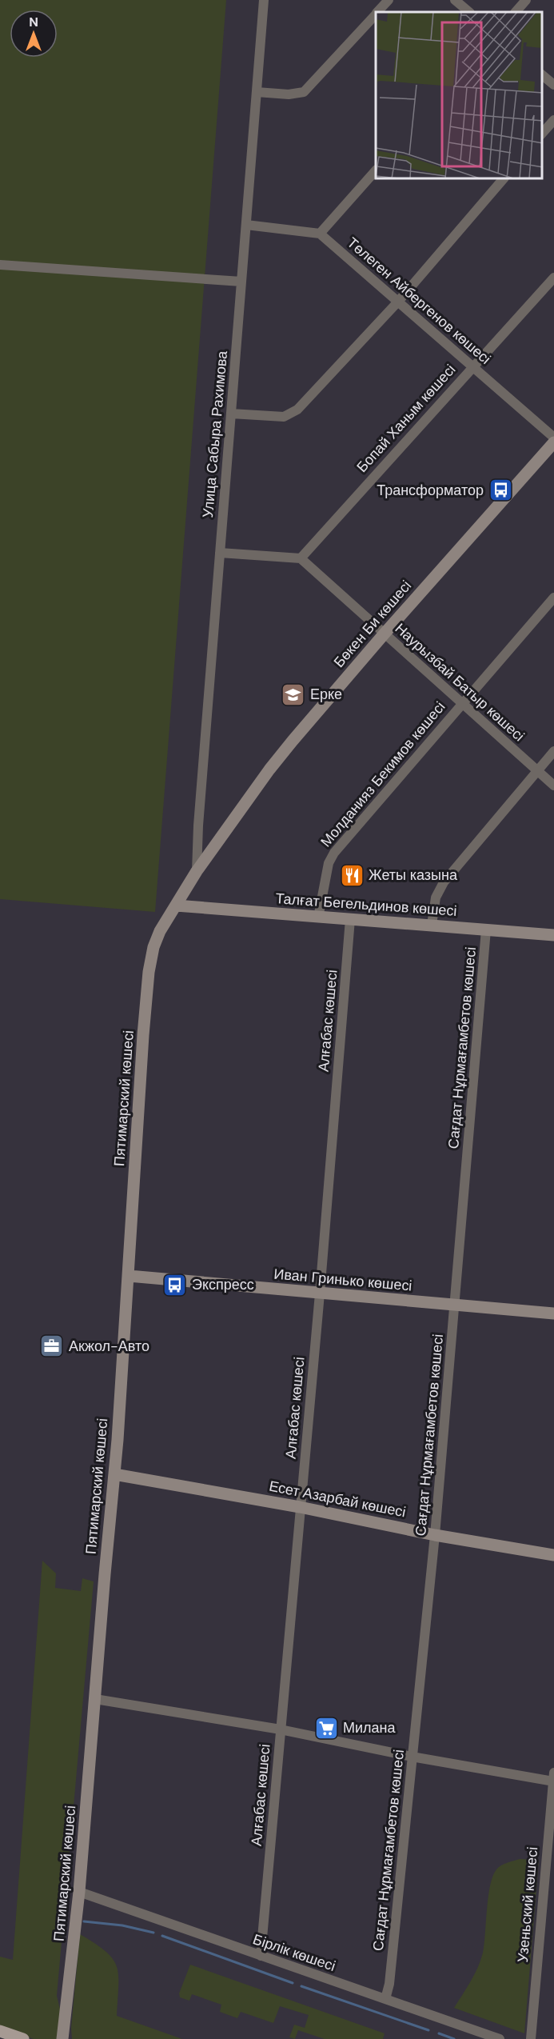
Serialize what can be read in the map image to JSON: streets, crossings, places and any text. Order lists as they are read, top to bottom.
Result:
{
  "streets": {
    "main road": [
      "Бөкен Би көшесі",
      "Талғат Бегельдинов көшесі",
      "Пятимарский көшесі",
      "Иван Гринько көшесі",
      "Есет Азарбай көшесі"
    ],
    "street": [
      "Төлеген Айбергенов көшесі",
      "Бопай Ханым көшесі",
      "Улица Сабыра Рахимова",
      "Наурызбай Батыр көшесі",
      "Молданияз Бекимов көшесі",
      "Алғабас көшесі",
      "Сағдат Нұрмағамбетов көшесі",
      "Узеньский көшесі",
      "Бірлік көшесі"
    ]
  },
  "crossings": [
    ["Төлеген Айбергенов көшесі", "Бопай Ханым көшесі"],
    ["Бопай Ханым көшесі", "Наурызбай Батыр көшесі"],
    ["Улица Сабыра Рахимова", "Бөкен Би көшесі"],
    ["Бөкен Би көшесі", "Наурызбай Батыр көшесі"],
    ["Бөкен Би көшесі", "Талғат Бегельдинов көшесі"],
    ["Бөкен Би көшесі", "Пятимарский көшесі"],
    ["Наурызбай Батыр көшесі", "Молданияз Бекимов көшесі"],
    ["Молданияз Бекимов көшесі", "Талғат Бегельдинов көшесі"],
    ["Талғат Бегельдинов көшесі", "Алғабас көшесі"],
    ["Талғат Бегельдинов көшесі", "Сағдат Нұрмағамбетов көшесі"],
    ["Талғат Бегельдинов көшесі", "Пятимарский көшесі"],
    ["Алғабас көшесі", "Иван Гринько көшесі"],
    ["Алғабас көшесі", "Есет Азарбай көшесі"],
    ["Алғабас көшесі", "Бірлік көшесі"],
    ["Сағдат Нұрмағамбетов көшесі", "Иван Гринько көшесі"],
    ["Сағдат Нұрмағамбетов көшесі", "Есет Азарбай көшесі"],
    ["Сағдат Нұрмағамбетов көшесі", "Бірлік көшесі"],
    ["Пятимарский көшесі", "Иван Гринько көшесі"],
    ["Пятимарский көшесі", "Есет Азарбай көшесі"],
    ["Пятимарский көшесі", "Бірлік көшесі"]
  ],
  "places": {
    "bus stop": ["Трансформатор", "Экспресс"],
    "school or university": ["Ерке"],
    "restaurant": ["Жеты казына"],
    "office": ["Акжол-Авто"],
    "supermarket": ["Милана"]
  },
  "north": "top"
}
